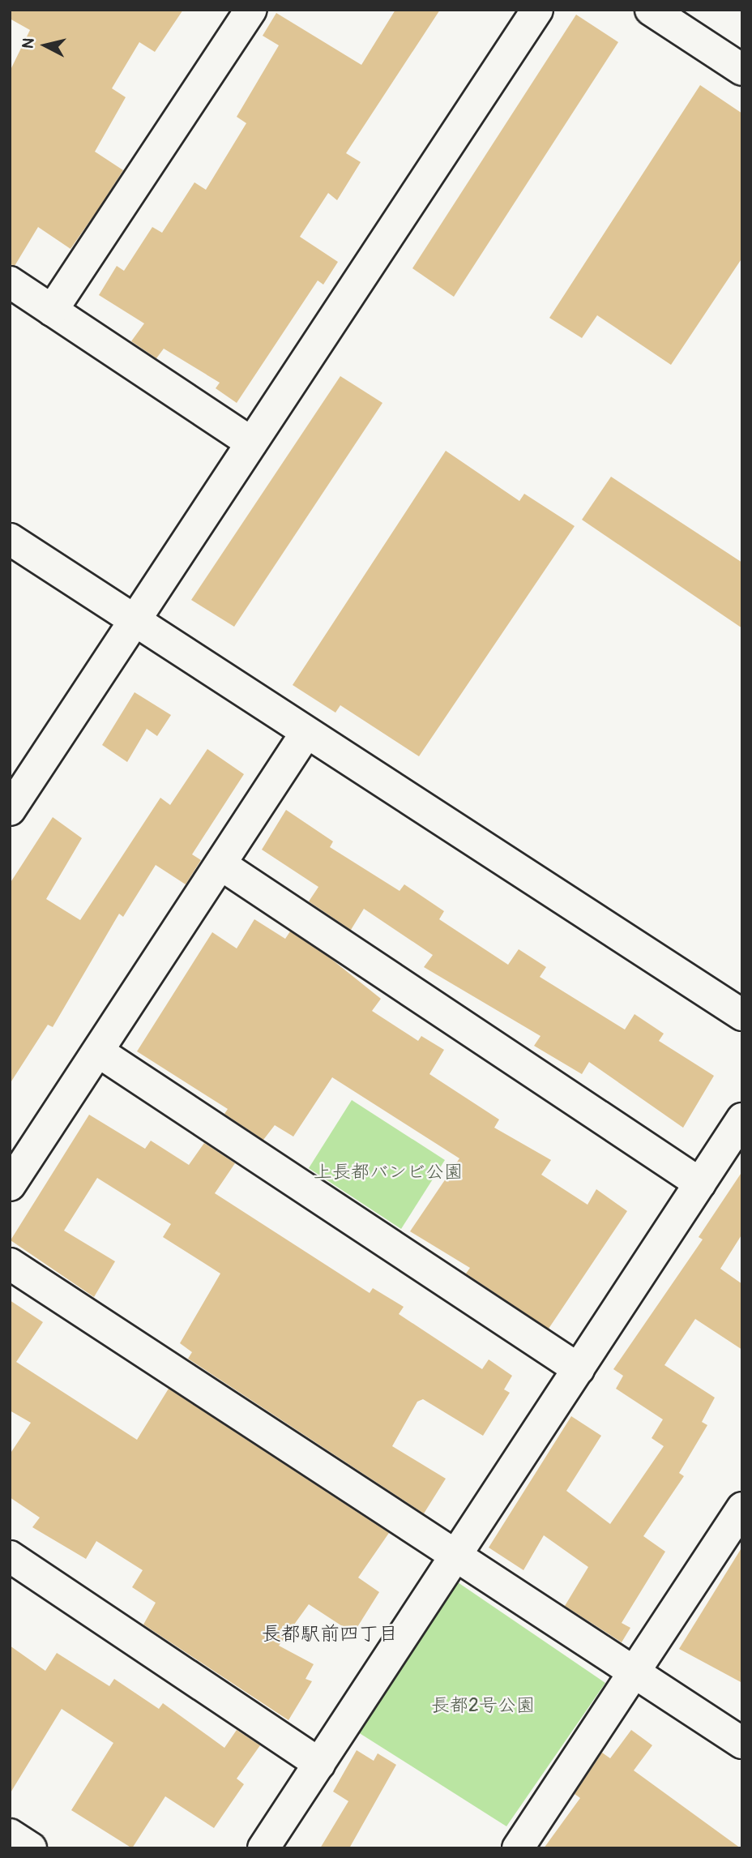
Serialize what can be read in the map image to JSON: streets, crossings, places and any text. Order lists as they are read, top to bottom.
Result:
{
  "districts": ["長都駅前四丁目"],
  "parks": ["上長都バンビ公園", "長都2号公園"],
  "north": "left"
}
